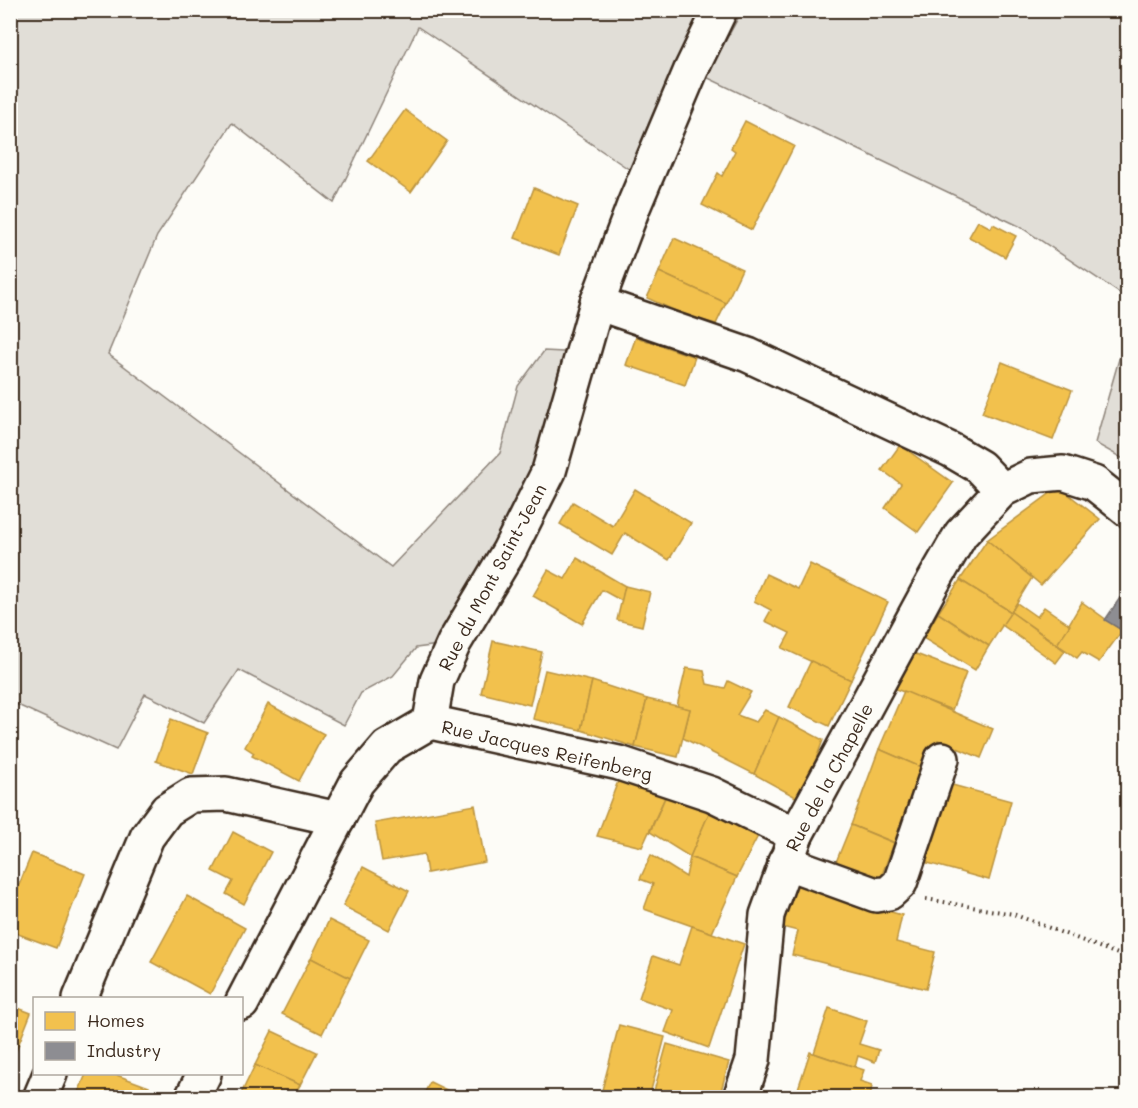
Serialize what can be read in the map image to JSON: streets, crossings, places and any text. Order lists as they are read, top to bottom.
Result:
{
  "streets": {
    "street": ["Rue du Mont Saint-Jean", "Rue Jacques Reifenberg", "Rue de la Chapelle"]
  },
  "crossings": [
    ["Rue du Mont Saint-Jean", "Rue Jacques Reifenberg"],
    ["Rue Jacques Reifenberg", "Rue de la Chapelle"]
  ],
  "legend": ["Homes", "Industry"]
}
